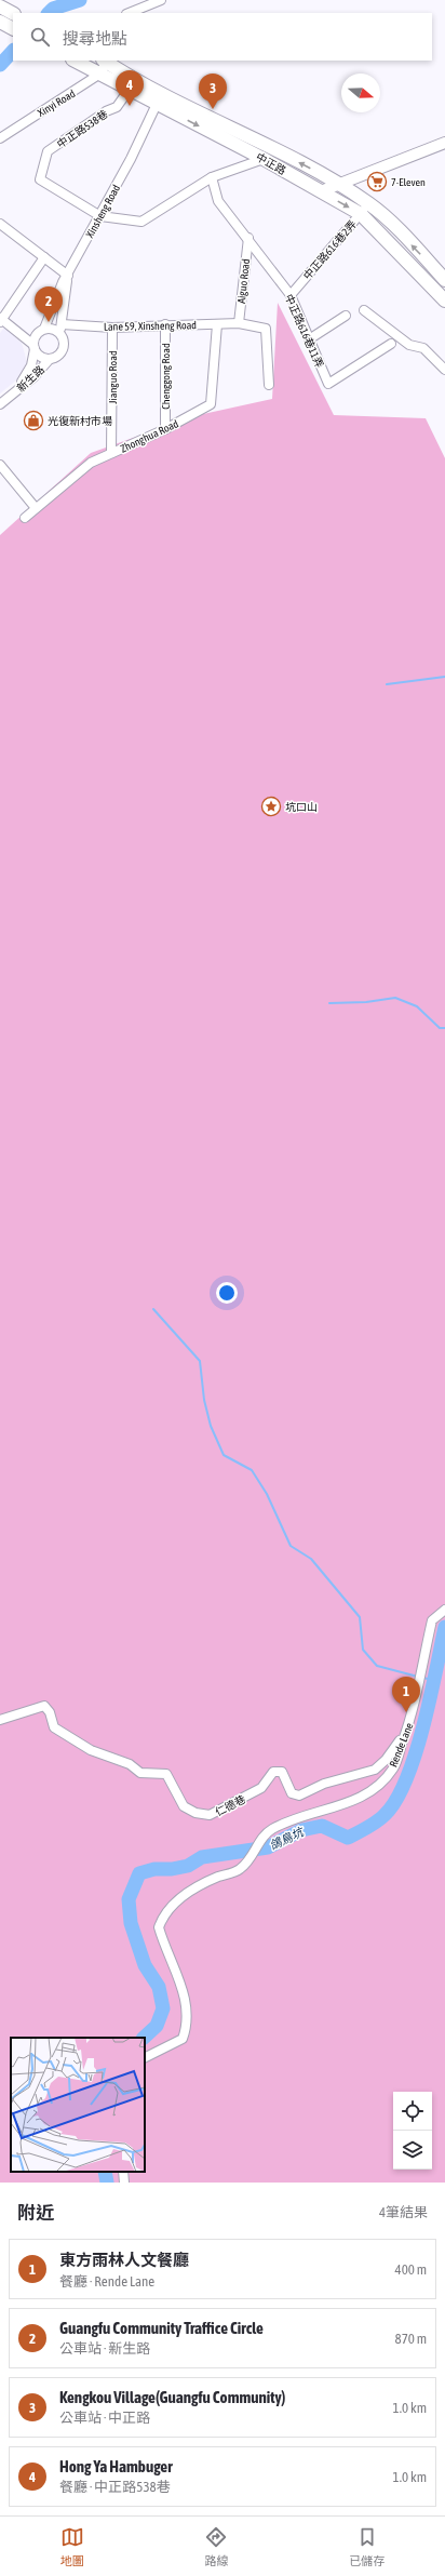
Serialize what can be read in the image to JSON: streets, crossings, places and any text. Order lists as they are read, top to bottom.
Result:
{
  "streets": {
    "main road": ["中正路"],
    "street": [
      "Xinyi Road",
      "中正路538巷",
      "Xinsheng Road",
      "中正路616巷2弄",
      "Aiguo Road",
      "Lane 59, Xinsheng Road",
      "中正路616巷11弄",
      "Chenggong Road",
      "Jianguo Road",
      "新生路",
      "Zhonghua Road",
      "Rende Lane",
      "仁德巷"
    ]
  },
  "crossings": [
    ["Xinyi Road", "中正路"],
    ["中正路538巷", "中正路"],
    ["中正路538巷", "Xinsheng Road"],
    ["中正路", "Xinsheng Road"],
    ["中正路", "中正路616巷2弄"],
    ["Xinsheng Road", "Lane 59, Xinsheng Road"],
    ["Xinsheng Road", "新生路"],
    ["中正路616巷2弄", "中正路616巷11弄"],
    ["Aiguo Road", "Lane 59, Xinsheng Road"],
    ["Aiguo Road", "中正路616巷11弄"],
    ["Lane 59, Xinsheng Road", "Chenggong Road"],
    ["Lane 59, Xinsheng Road", "Jianguo Road"],
    ["Lane 59, Xinsheng Road", "新生路"],
    ["Lane 59, Xinsheng Road", "Zhonghua Road"],
    ["Chenggong Road", "Zhonghua Road"],
    ["Jianguo Road", "Zhonghua Road"],
    ["Rende Lane", "仁德巷"]
  ],
  "water": ["鴿鳥坑"],
  "places": {
    "supermarket": ["7-Eleven"],
    "shop": ["光復新村市場"],
    "place": ["坑口山"]
  },
  "north": "right",
  "page": {
    "search": "搜尋地點",
    "pins": [
      "4",
      "3",
      "2",
      "1"
    ],
    "heading": ["附近", "4筆結果"],
    "list": [
      {
        "mark": "1",
        "name": "東方雨林人文餐廳",
        "note": "餐廳 · Rende Lane",
        "value": "400 m"
      },
      {
        "mark": "2",
        "name": "Guangfu Community Traffice Circle",
        "note": "公車站 · 新生路",
        "value": "870 m"
      },
      {
        "mark": "3",
        "name": "Kengkou Village(Guangfu Community)",
        "note": "公車站 · 中正路",
        "value": "1.0 km"
      },
      {
        "mark": "4",
        "name": "Hong Ya Hambuger",
        "note": "餐廳 · 中正路538巷",
        "value": "1.0 km"
      }
    ],
    "nav": ["地圖", "路線", "已儲存"]
  }
}
